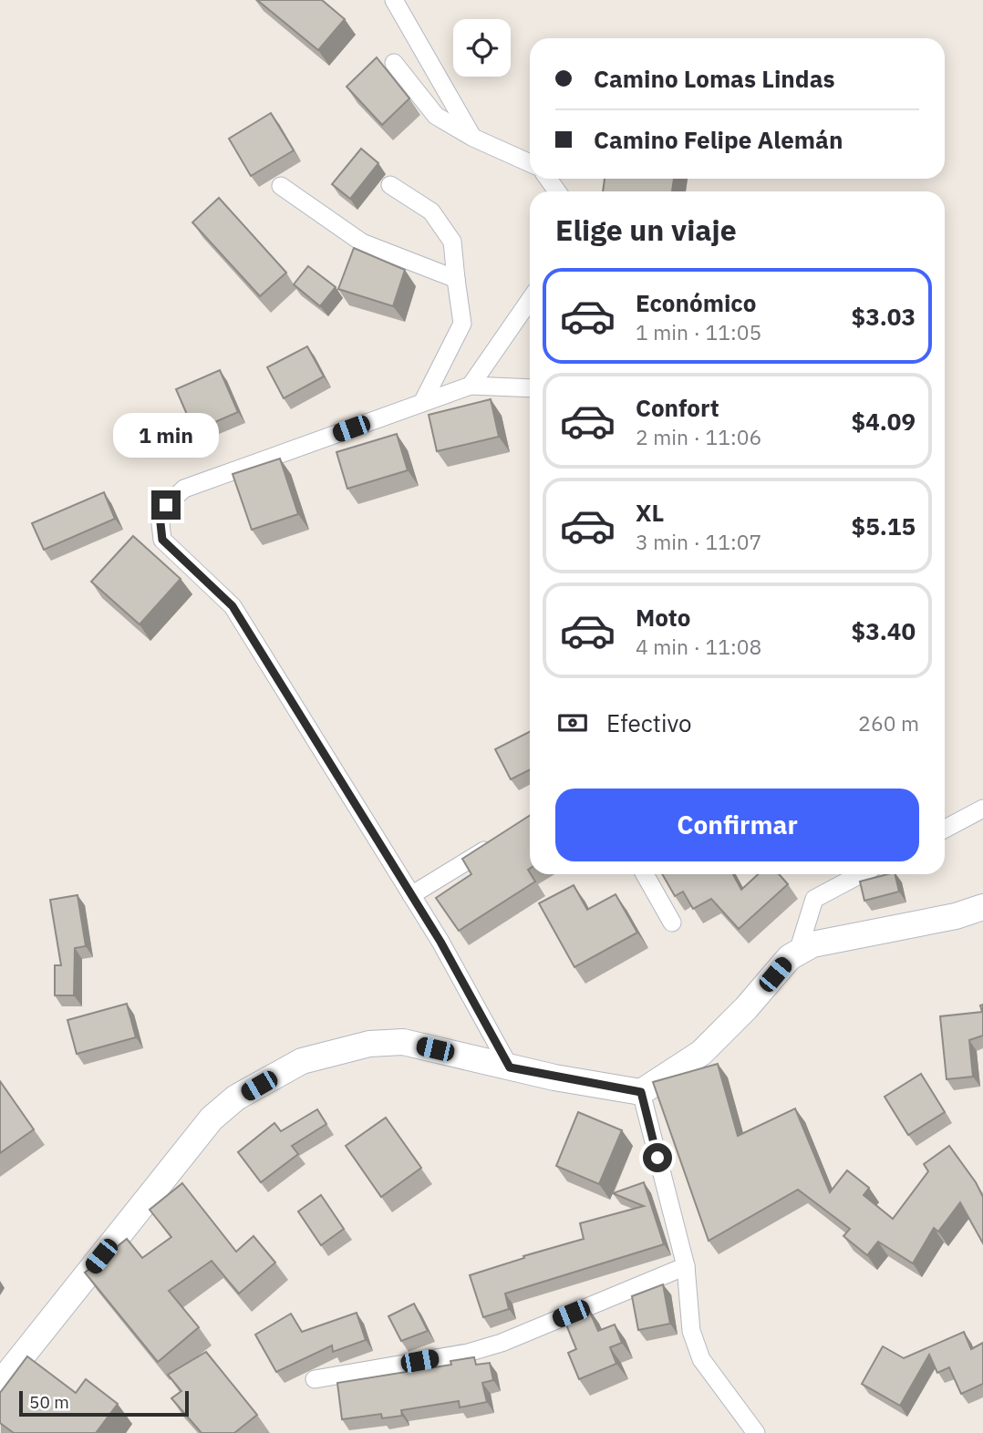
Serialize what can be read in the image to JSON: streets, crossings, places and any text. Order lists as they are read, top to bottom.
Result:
{
  "scale_bar": "50 m",
  "page": {
    "banner": ["Camino Lomas Lindas", "Camino Felipe Alemán"],
    "heading": "Elige un viaje",
    "list": [
      {
        "name": "Económico",
        "note": "1 min · 11:05",
        "value": "$3.03"
      },
      {
        "name": "Confort",
        "note": "2 min · 11:06",
        "value": "$4.09"
      },
      {
        "name": "XL",
        "note": "3 min · 11:07",
        "value": "$5.15"
      },
      {
        "name": "Moto",
        "note": "4 min · 11:08",
        "value": "$3.40"
      }
    ],
    "bubble": "1 min",
    "pay": ["Efectivo", "260 m"],
    "buttons": "Confirmar",
    "scale": "50 m"
  }
}
